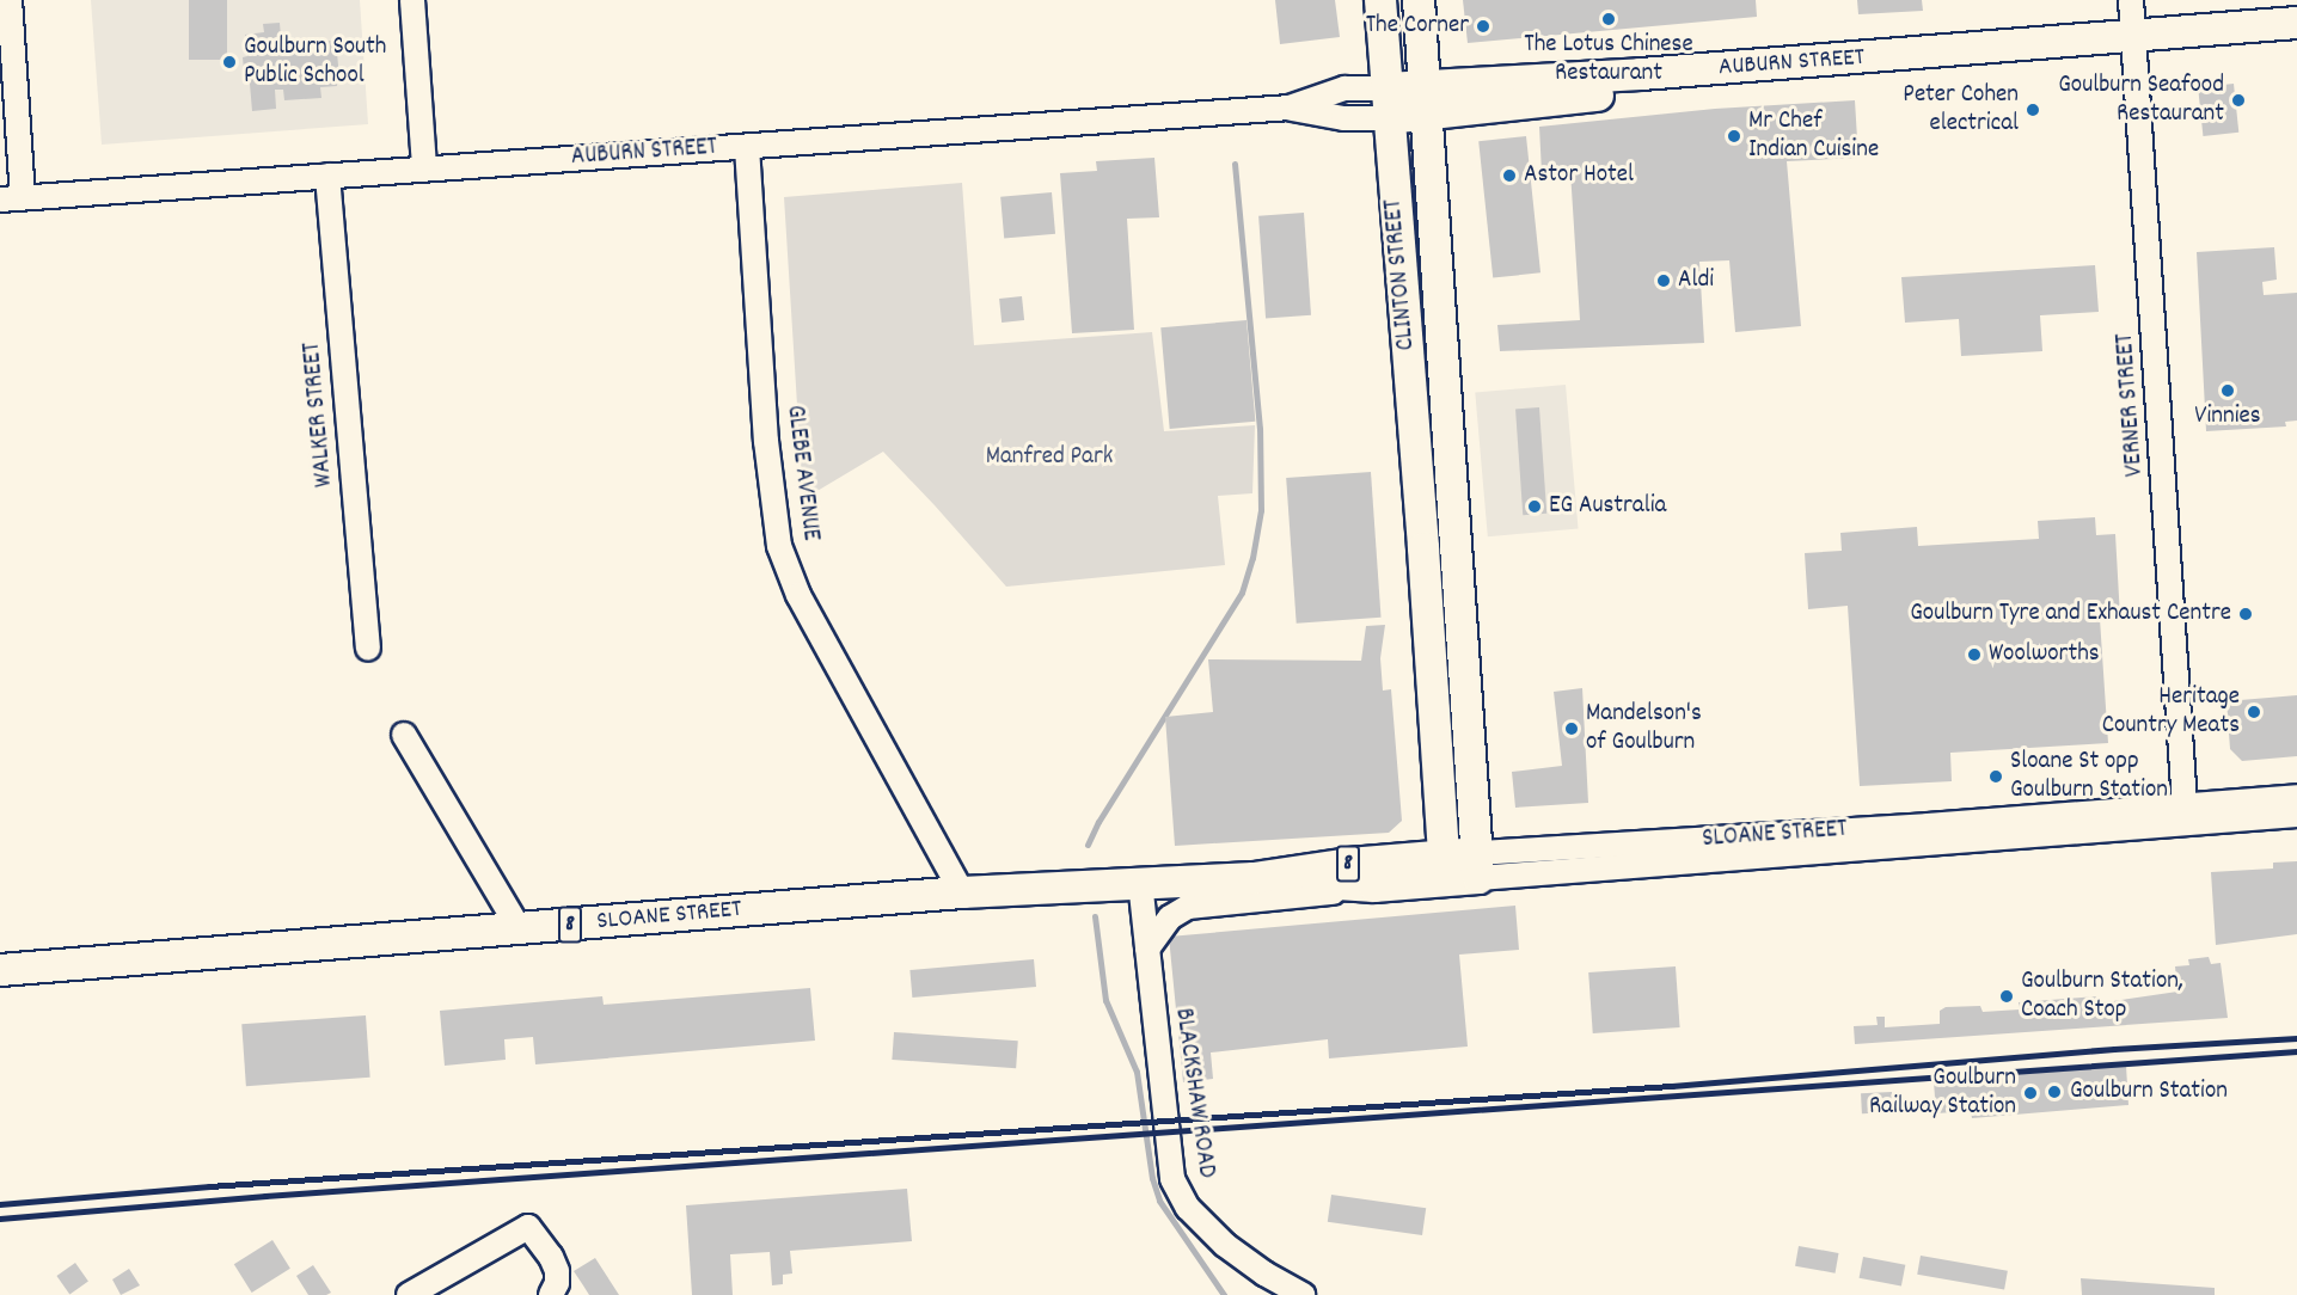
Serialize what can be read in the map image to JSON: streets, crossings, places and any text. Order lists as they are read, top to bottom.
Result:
{
  "streets": {
    "main road": [
      "AUBURN STREET",
      "CLINTON STREET",
      "SLOANE STREET",
      "8"
    ],
    "street": [
      "VERNER STREET",
      "WALKER STREET",
      "GLEBE AVENUE",
      "BLACKSHAW ROAD"
    ]
  },
  "crossings": [
    ["AUBURN STREET", "CLINTON STREET"],
    ["AUBURN STREET", "VERNER STREET"],
    ["AUBURN STREET", "WALKER STREET"],
    ["AUBURN STREET", "GLEBE AVENUE"],
    ["CLINTON STREET", "SLOANE STREET"],
    ["VERNER STREET", "SLOANE STREET"],
    ["GLEBE AVENUE", "SLOANE STREET"],
    ["SLOANE STREET", "BLACKSHAW ROAD"]
  ],
  "parks": ["Manfred Park"],
  "places": [
    "The Lotus Chinese Restaurant",
    "The Corner",
    "Goulburn South Public School",
    "Goulburn Seafood Restaurant",
    "Peter Cohen electrical",
    "Mr Chef Indian Cuisine",
    "Astor Hotel",
    "Aldi",
    "Vinnies",
    "EG Australia",
    "Goulburn Tyre and Exhaust Centre",
    "Woolworths",
    "Heritage Country Meats",
    "Mandelson's of Goulburn",
    "Sloane St opp Goulburn Station",
    "Goulburn Station, Coach Stop",
    "Goulburn Station",
    "Goulburn Railway Station"
  ]
}
